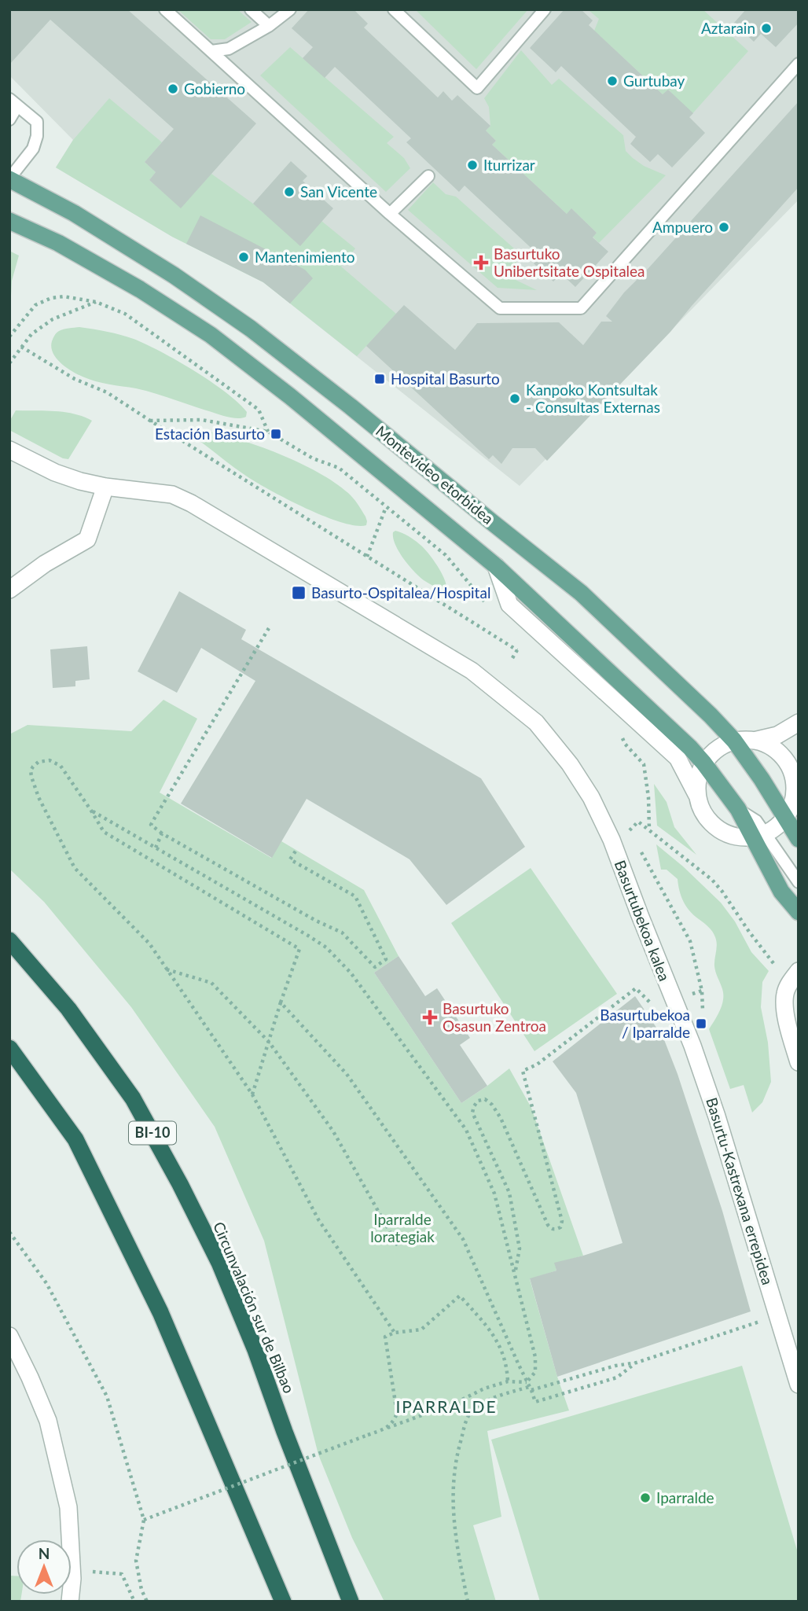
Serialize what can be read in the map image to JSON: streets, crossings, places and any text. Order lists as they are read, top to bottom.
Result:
{
  "streets": {
    "highway": ["BI-10", "Circunvalación sur de Bilbao"],
    "main road": ["Montevideo etorbidea"],
    "street": ["Basurtubekoa kalea", "Basurtu-Kastrexana errepidea"]
  },
  "crossings": [
    ["Basurtubekoa kalea", "Basurtu-Kastrexana errepidea"]
  ],
  "districts": ["IPARRALDE"],
  "parks": ["Iparralde lorategiak"],
  "places": {
    "other": [
      "Aztarain",
      "Gurtubay",
      "Gobierno",
      "Iturrizar",
      "San Vicente",
      "Ampuero",
      "Mantenimiento",
      "Kanpoko Kontsultak - Consultas Externas",
      "Iparralde"
    ],
    "health": ["Basurtuko Unibertsitate Ospitalea", "Basurtuko Osasun Zentroa"],
    "transit": [
      "Hospital Basurto",
      "Estación Basurto",
      "Basurto-Ospitalea/Hospital",
      "Basurtubekoa / Iparralde"
    ]
  },
  "north": "top"
}
